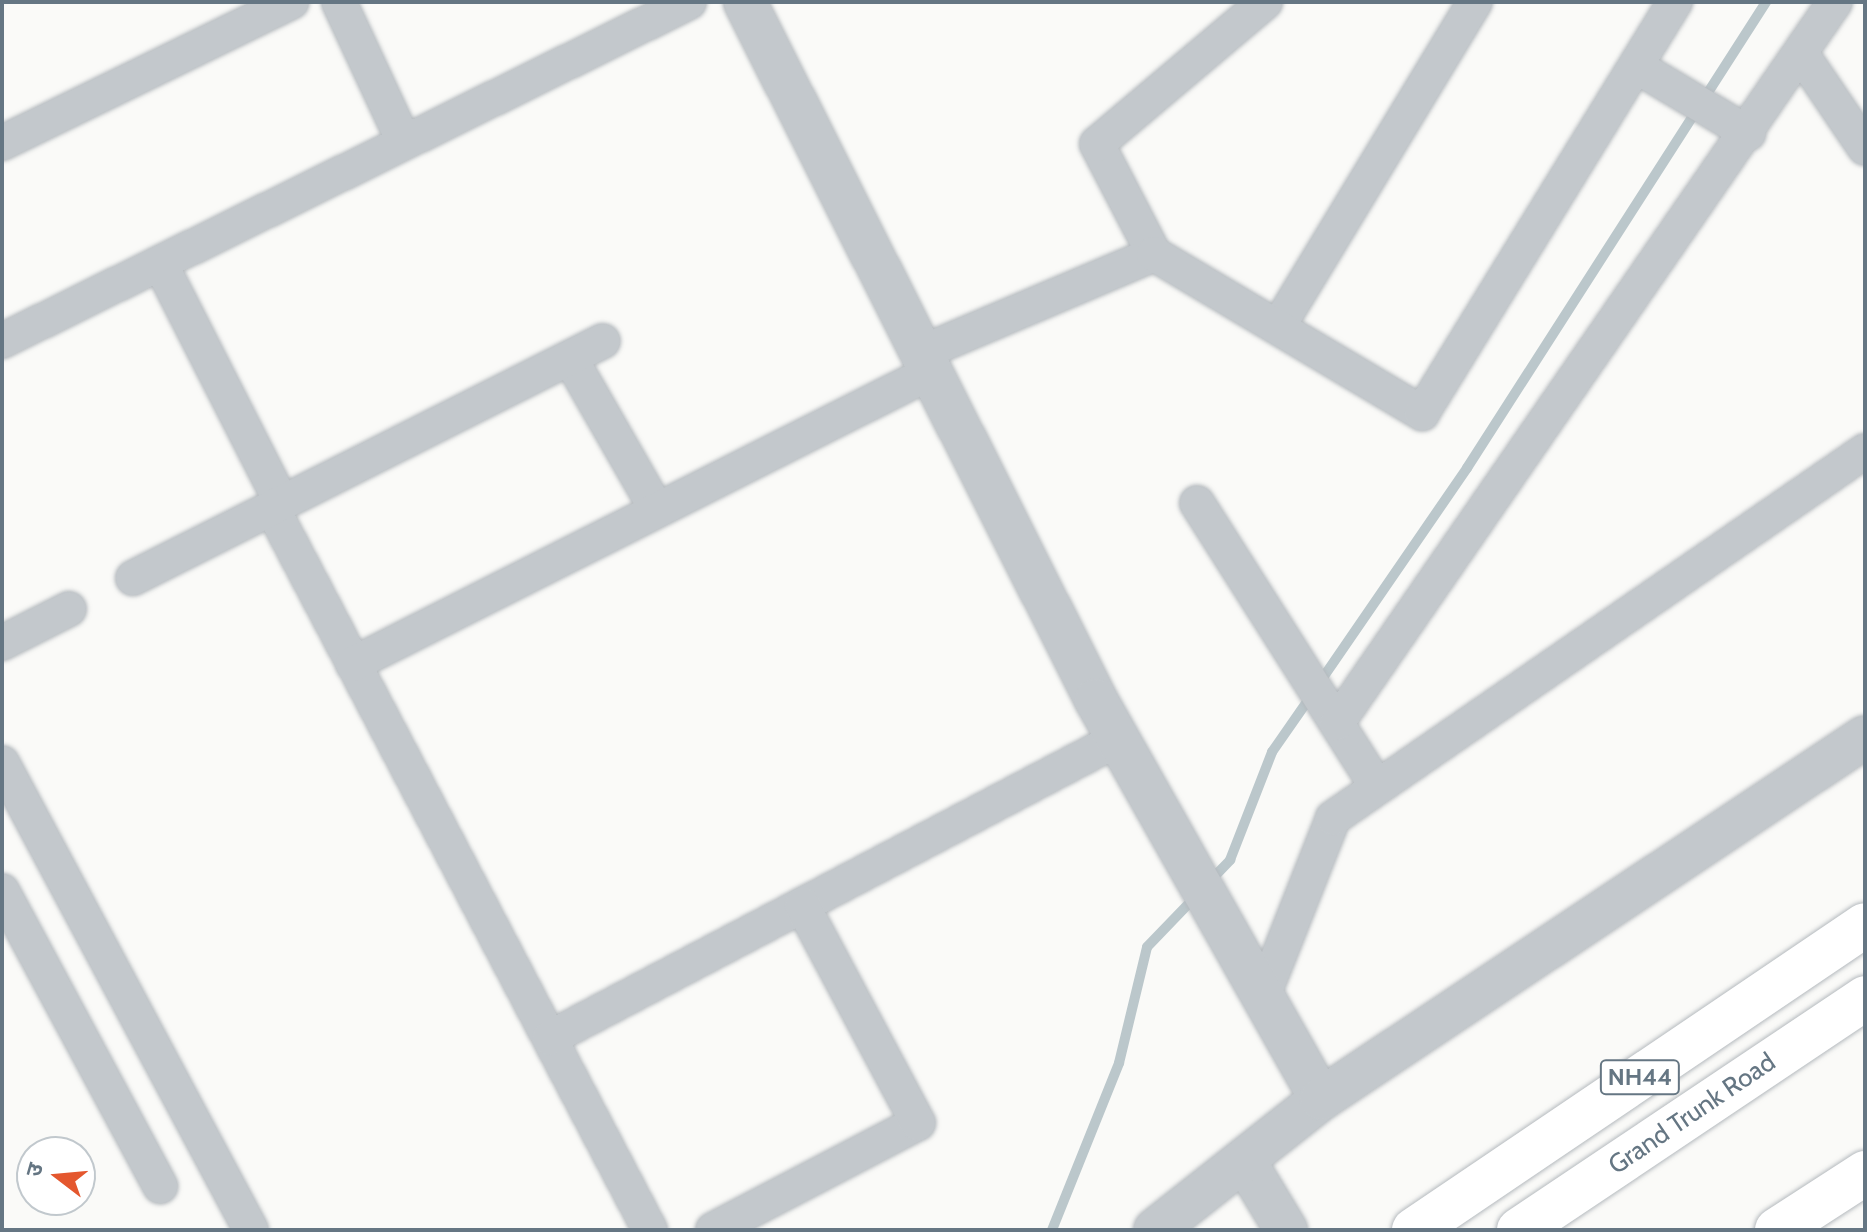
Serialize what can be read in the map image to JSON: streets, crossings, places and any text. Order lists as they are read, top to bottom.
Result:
{
  "streets": {
    "main road": ["NH44", "Grand Trunk Road"]
  },
  "north": "left"
}
